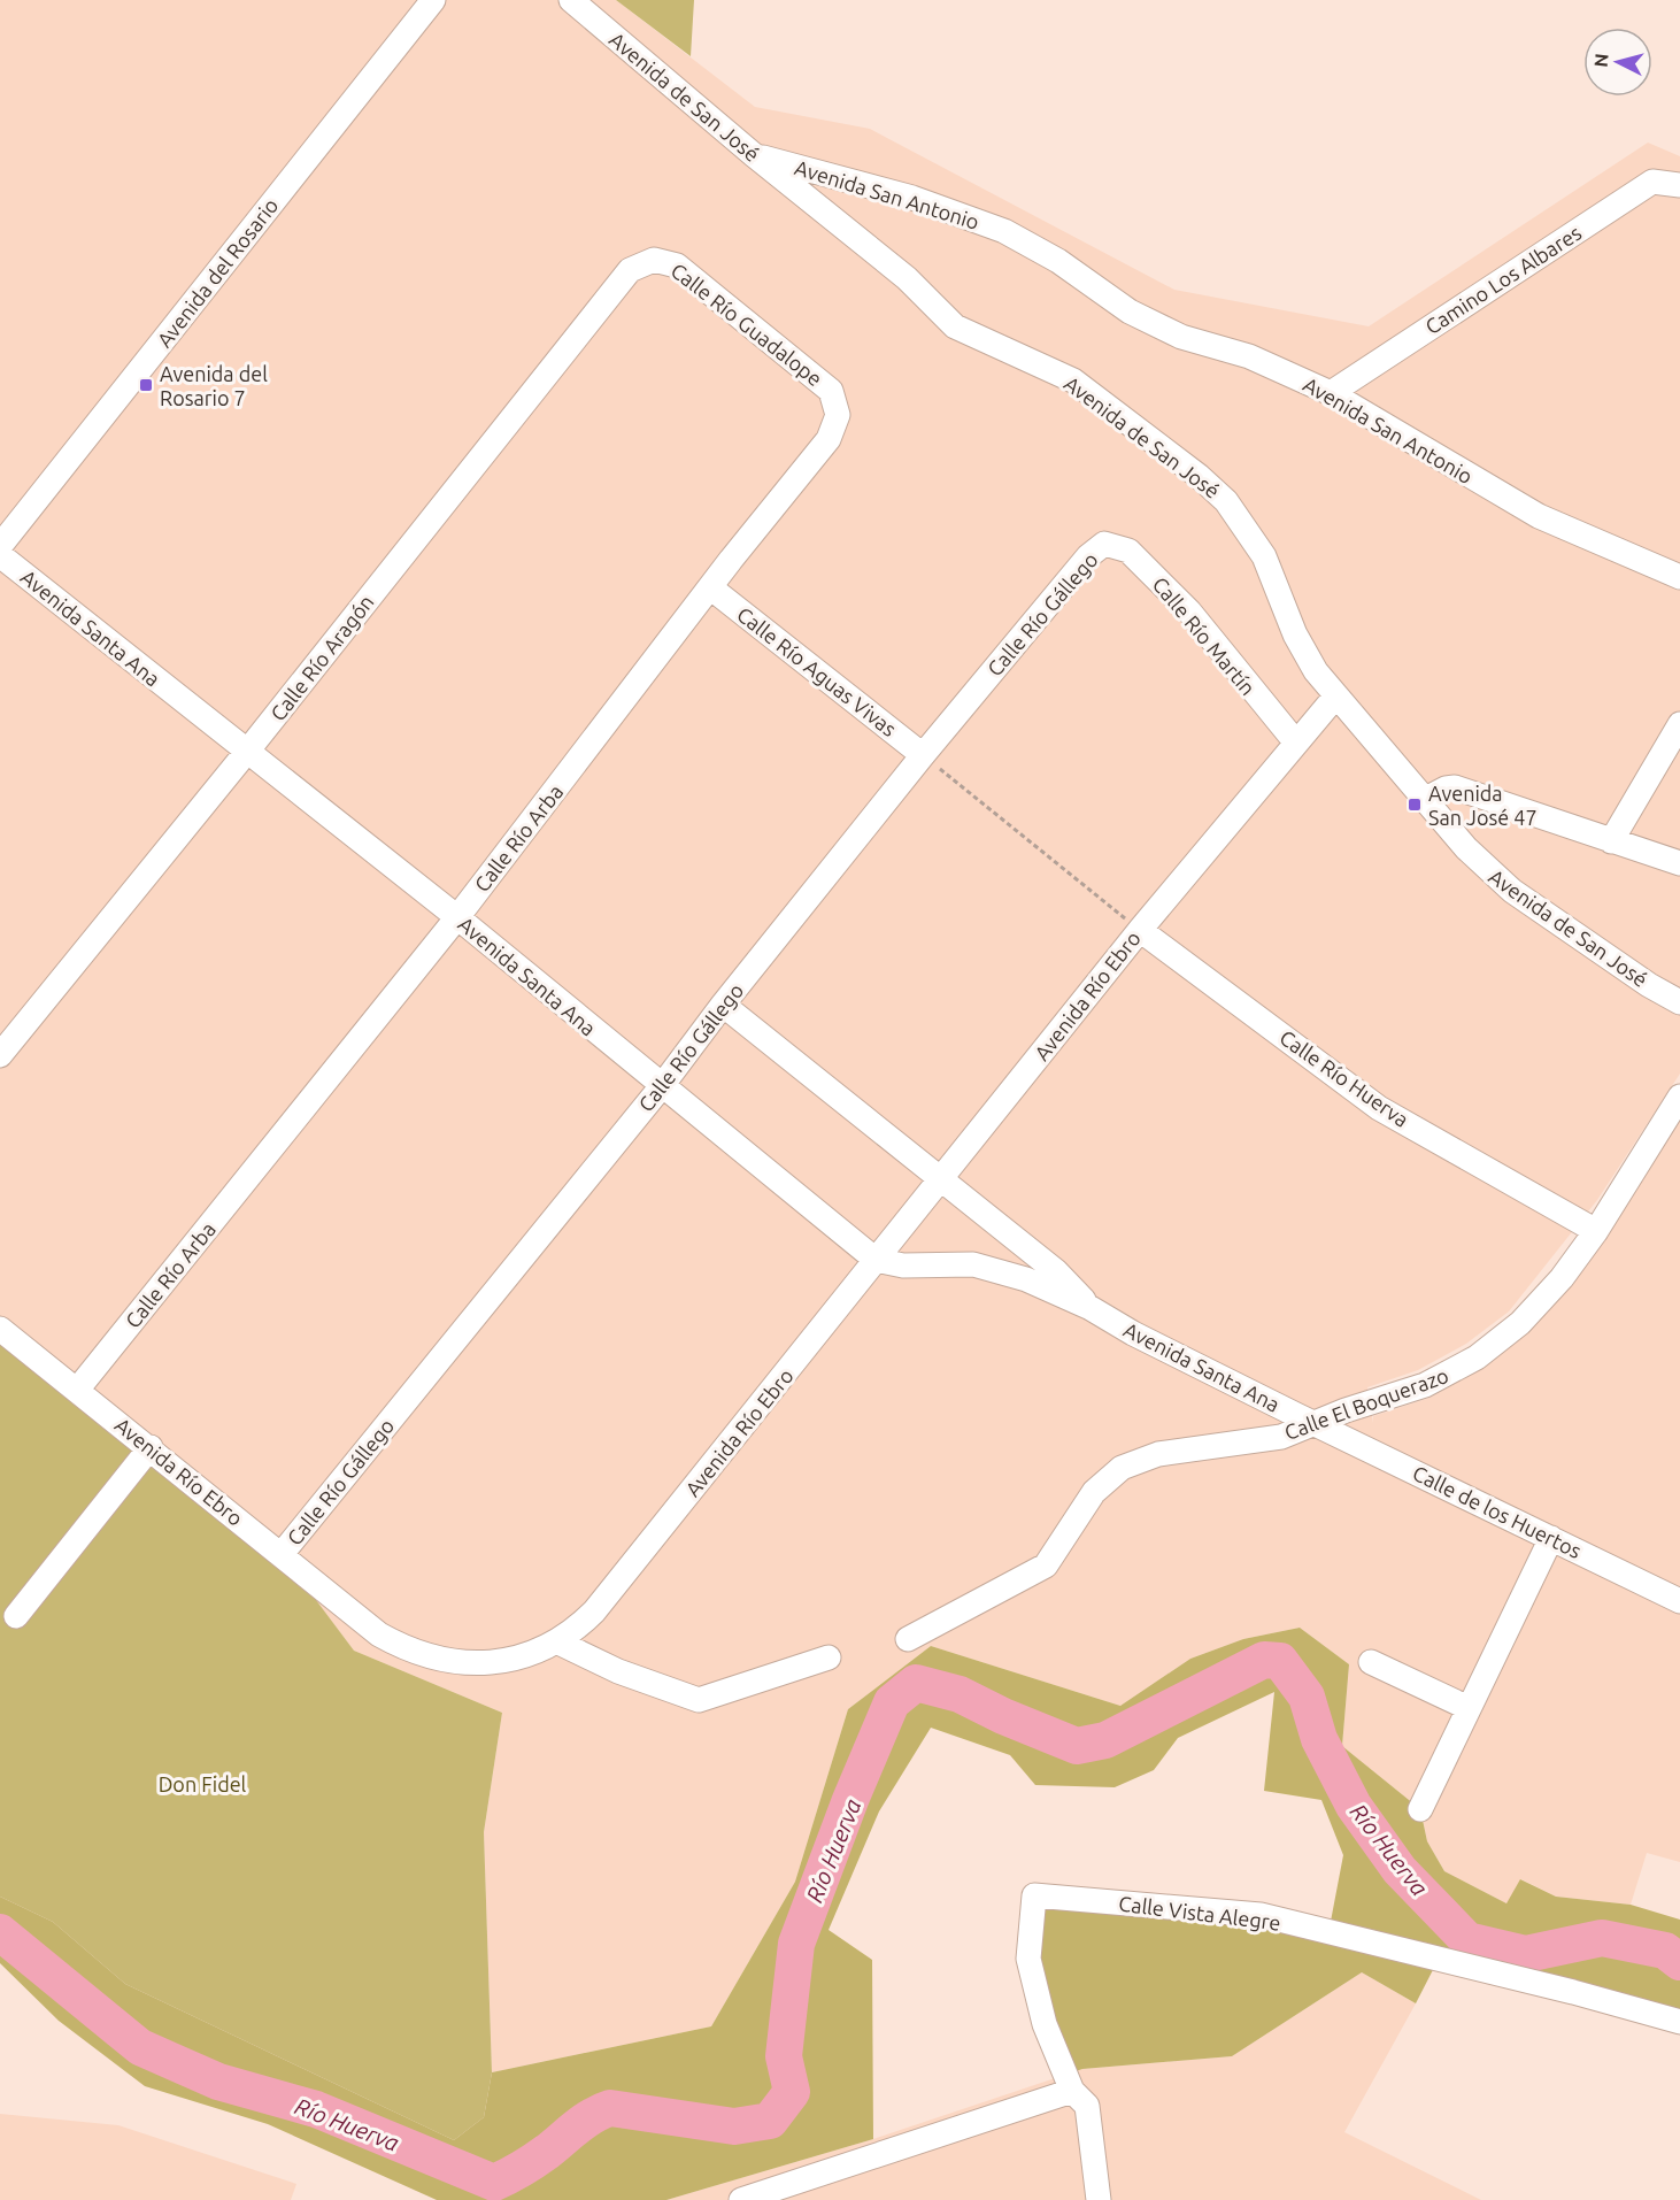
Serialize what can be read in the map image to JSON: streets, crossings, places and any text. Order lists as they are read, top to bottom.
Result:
{
  "streets": {
    "street": [
      "Avenida de San José",
      "Avenida San Antonio",
      "Avenida del Rosario",
      "Camino Los Albares",
      "Calle Río Guadalope",
      "Calle Río Gállego",
      "Avenida Santa Ana",
      "Calle Río Martín",
      "Calle Río Aragón",
      "Calle Río Aguas Vivas",
      "Calle Río Arba",
      "Avenida Río Ebro",
      "Calle Río Huerva",
      "Calle El Boquerazo",
      "Calle de los Huertos",
      "Calle Vista Alegre"
    ]
  },
  "crossings": [
    ["Avenida de San José", "Avenida San Antonio"],
    ["Avenida de San José", "Avenida Río Ebro"],
    ["Avenida San Antonio", "Camino Los Albares"],
    ["Calle Río Guadalope", "Calle Río Aragón"],
    ["Calle Río Guadalope", "Calle Río Arba"],
    ["Calle Río Gállego", "Avenida Santa Ana"],
    ["Calle Río Gállego", "Calle Río Martín"],
    ["Calle Río Gállego", "Calle Río Aguas Vivas"],
    ["Calle Río Gállego", "Avenida Río Ebro"],
    ["Avenida Santa Ana", "Calle Río Aragón"],
    ["Avenida Santa Ana", "Calle Río Arba"],
    ["Avenida Santa Ana", "Avenida Río Ebro"],
    ["Avenida Santa Ana", "Calle El Boquerazo"],
    ["Avenida Santa Ana", "Calle de los Huertos"],
    ["Calle Río Martín", "Avenida Río Ebro"],
    ["Calle Río Aguas Vivas", "Calle Río Arba"],
    ["Calle Río Arba", "Avenida Río Ebro"],
    ["Avenida Río Ebro", "Calle Río Huerva"],
    ["Calle Río Huerva", "Calle El Boquerazo"],
    ["Calle El Boquerazo", "Calle de los Huertos"]
  ],
  "water": ["Río Huerva"],
  "parks": ["Don Fidel"],
  "places": {
    "transit": ["Avenida del Rosario 7", "Avenida San José 47"]
  },
  "north": "left"
}
